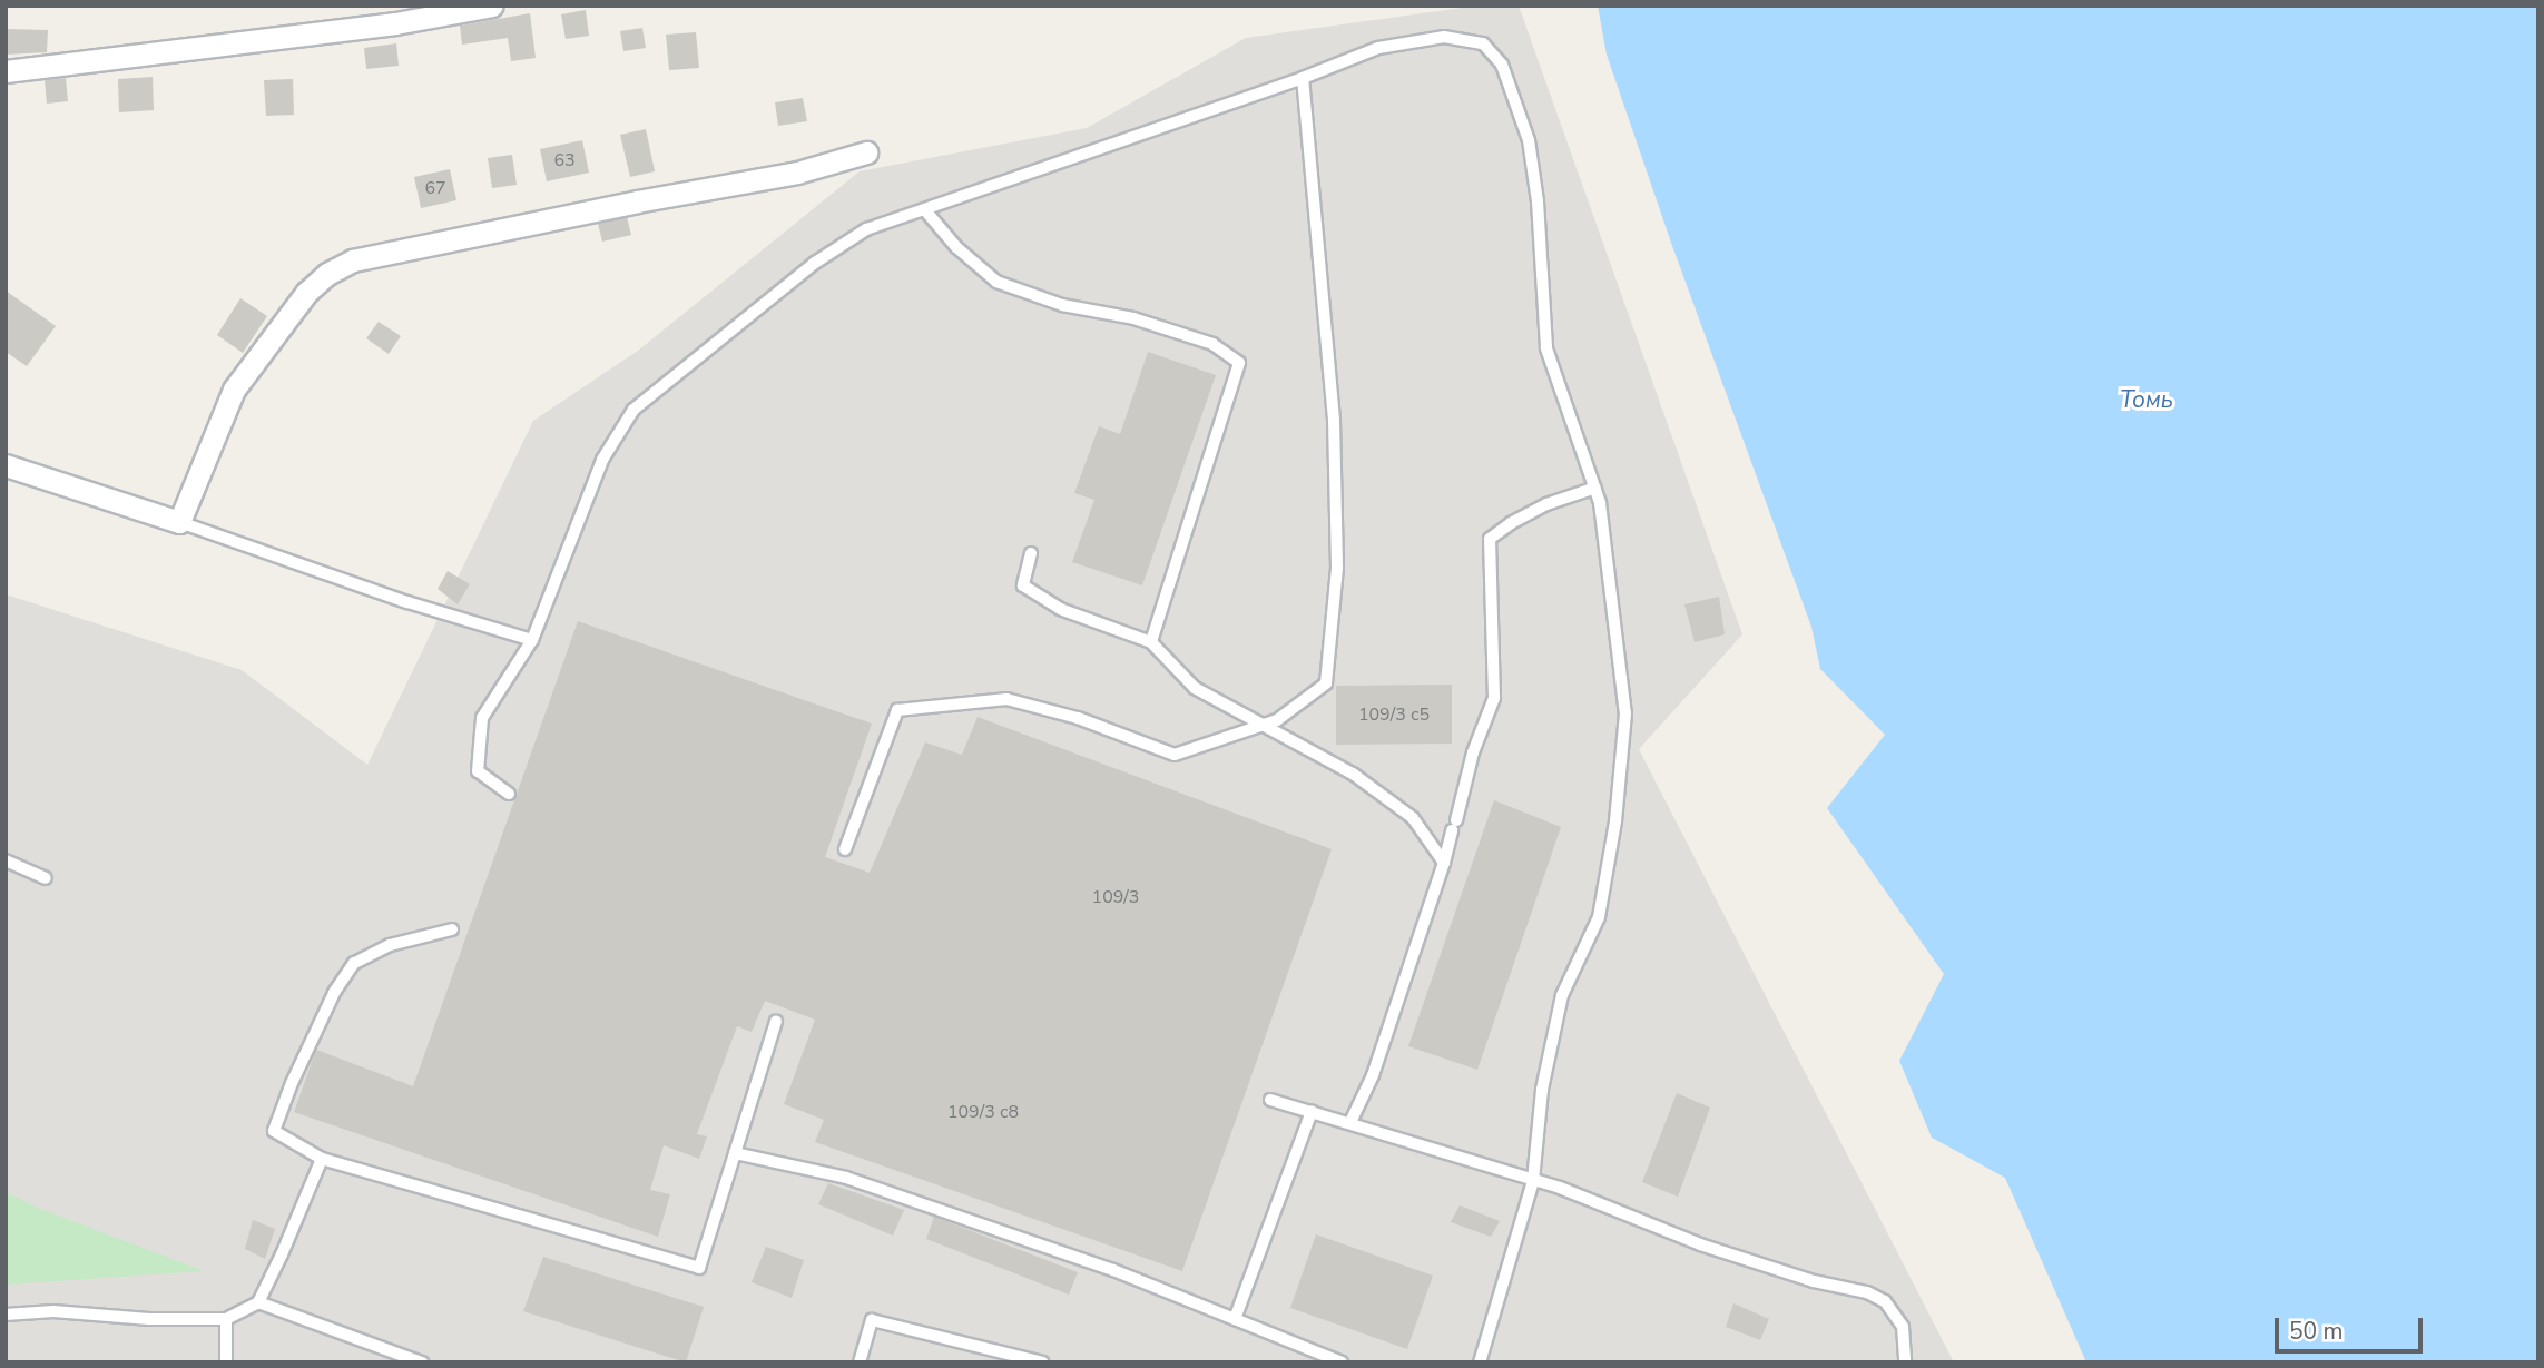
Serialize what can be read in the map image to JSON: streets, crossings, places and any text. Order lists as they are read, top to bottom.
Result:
{
  "water": ["Томь"],
  "house_numbers": [
    "63",
    "67",
    "109/3 с5",
    "109/3",
    "109/3 с8"
  ],
  "scale_bar": "50 m"
}
